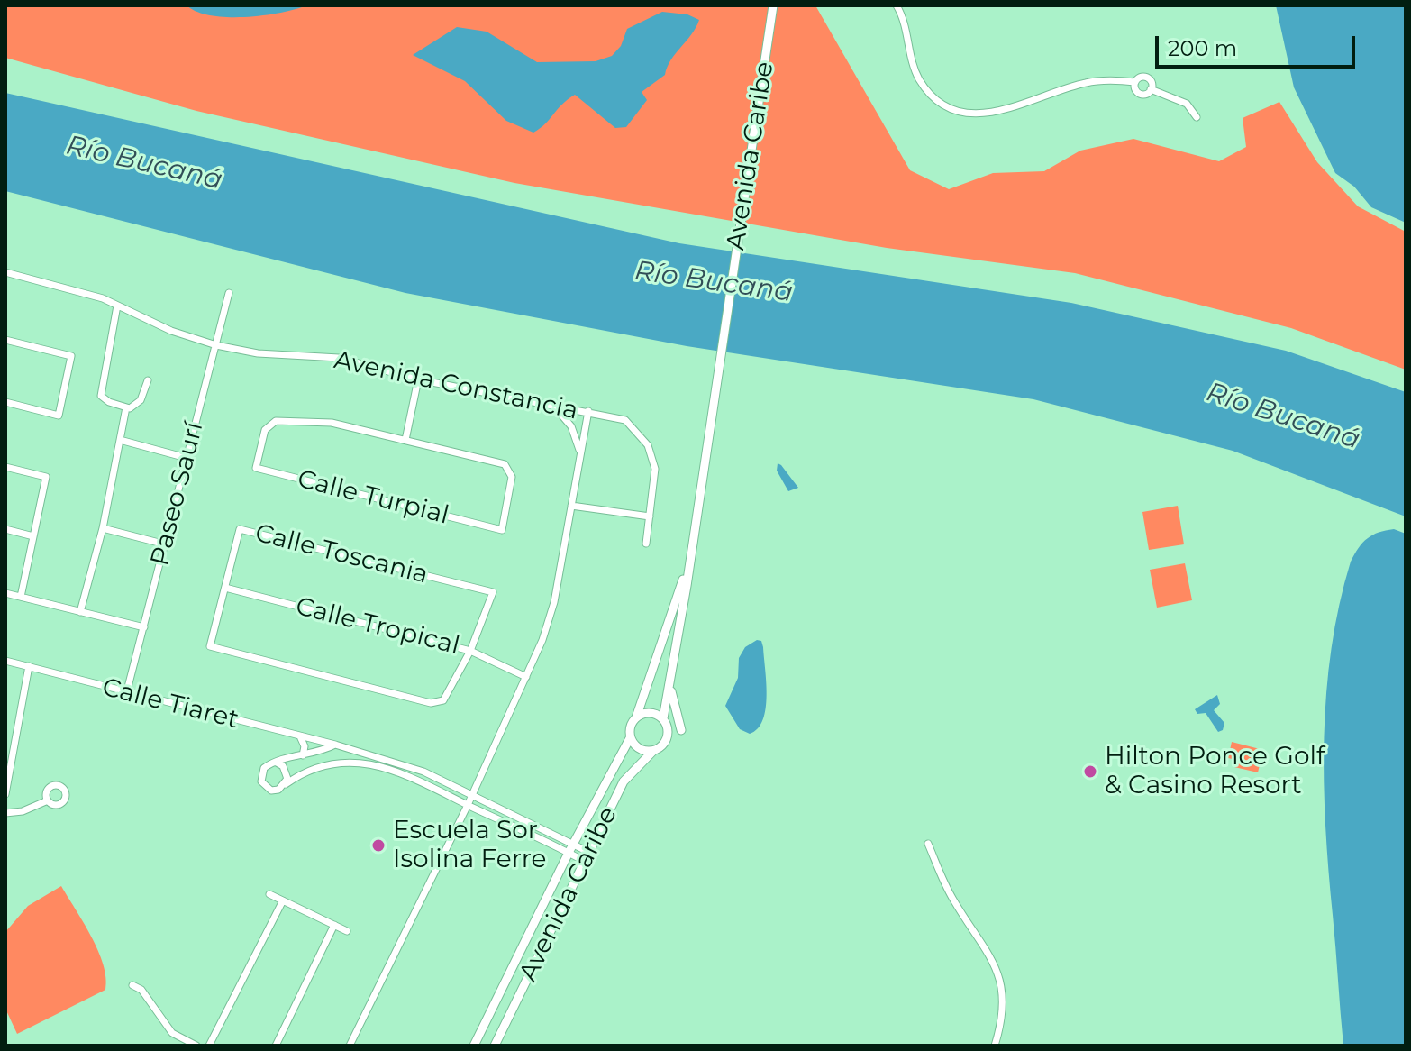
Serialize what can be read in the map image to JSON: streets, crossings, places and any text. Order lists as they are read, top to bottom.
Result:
{
  "streets": {
    "street": [
      "Avenida Caribe",
      "Avenida Constancia",
      "Paseo Saurí",
      "Calle Turpial",
      "Calle Toscania",
      "Calle Tropical",
      "Calle Tiaret"
    ]
  },
  "crossings": [
    ["Avenida Caribe", "Calle Tiaret"],
    ["Avenida Constancia", "Paseo Saurí"],
    ["Avenida Constancia", "Calle Tropical"],
    ["Avenida Constancia", "Calle Tiaret"],
    ["Paseo Saurí", "Calle Tiaret"],
    ["Calle Toscania", "Calle Tropical"]
  ],
  "water": ["Río Bucaná"],
  "places": ["Hilton Ponce Golf & Casino Resort", "Escuela Sor Isolina Ferre"],
  "scale_bar": "200 m"
}
